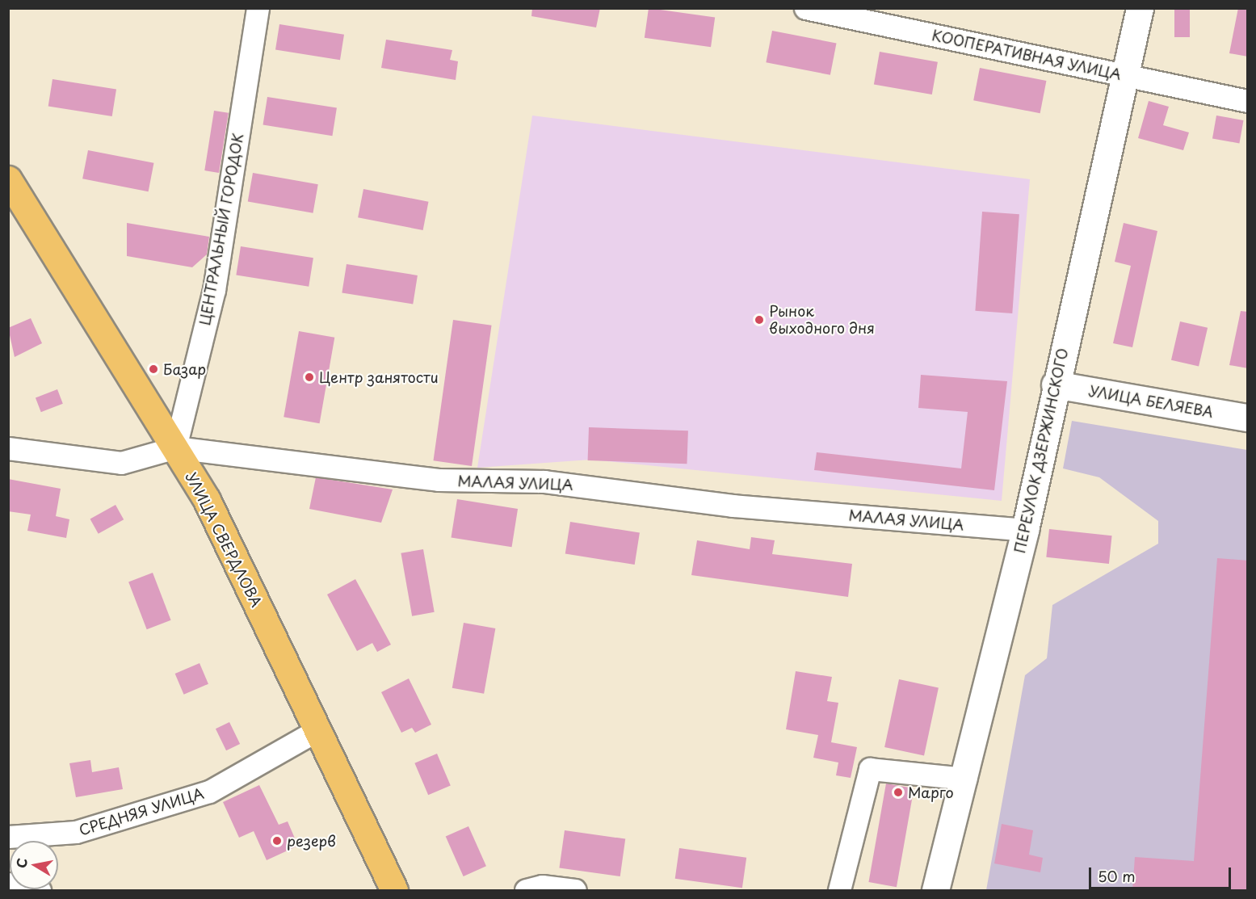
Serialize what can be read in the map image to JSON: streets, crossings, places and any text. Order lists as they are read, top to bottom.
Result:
{
  "streets": {
    "main road": ["УЛИЦА СВЕРДЛОВА"],
    "street": [
      "КООПЕРАТИВНАЯ УЛИЦА",
      "ЦЕНТРАЛЬНЫЙ ГОРОДОК",
      "УЛИЦА БЕЛЯЕВА",
      "ПЕРЕУЛОК ДЗЕРЖИНСКОГО",
      "МАЛАЯ УЛИЦА",
      "СРЕДНЯЯ УЛИЦА"
    ]
  },
  "crossings": [
    ["КООПЕРАТИВНАЯ УЛИЦА", "ПЕРЕУЛОК ДЗЕРЖИНСКОГО"],
    ["ЦЕНТРАЛЬНЫЙ ГОРОДОК", "МАЛАЯ УЛИЦА"],
    ["ЦЕНТРАЛЬНЫЙ ГОРОДОК", "УЛИЦА СВЕРДЛОВА"],
    ["УЛИЦА БЕЛЯЕВА", "ПЕРЕУЛОК ДЗЕРЖИНСКОГО"],
    ["ПЕРЕУЛОК ДЗЕРЖИНСКОГО", "МАЛАЯ УЛИЦА"],
    ["МАЛАЯ УЛИЦА", "УЛИЦА СВЕРДЛОВА"],
    ["УЛИЦА СВЕРДЛОВА", "СРЕДНЯЯ УЛИЦА"]
  ],
  "places": [
    "Рынок выходного дня",
    "Базар",
    "Центр занятости",
    "Марго",
    "резерв"
  ],
  "scale_bar": "50 m",
  "north": "left"
}
